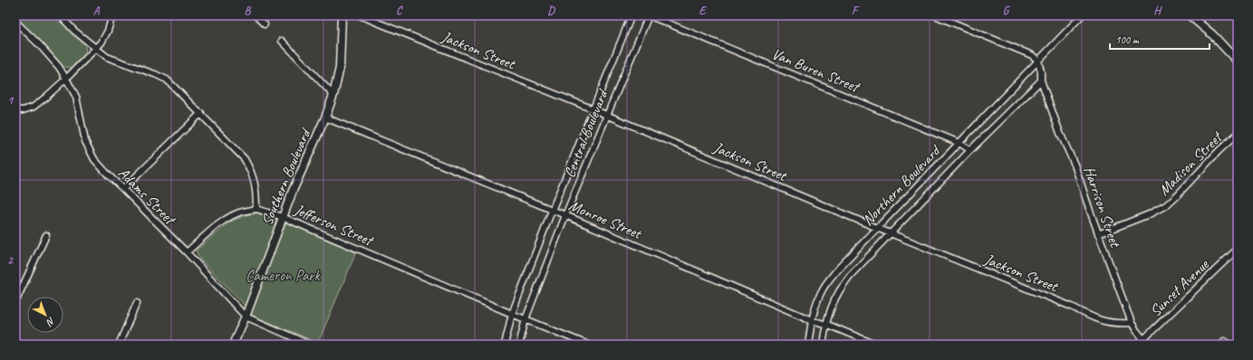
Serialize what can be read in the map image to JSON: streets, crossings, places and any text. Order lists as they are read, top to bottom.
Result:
{
  "streets": {
    "street": [
      "Jackson Street",
      "Van Buren Street",
      "Central Boulevard",
      "Madison Street",
      "Southern Boulevard",
      "Northern Boulevard",
      "Adams Street",
      "Harrison Street",
      "Monroe Street",
      "Jefferson Street",
      "Sunset Avenue"
    ]
  },
  "crossings": [
    ["Jackson Street", "Central Boulevard"],
    ["Jackson Street", "Northern Boulevard"],
    ["Jackson Street", "Harrison Street"],
    ["Van Buren Street", "Central Boulevard"],
    ["Van Buren Street", "Northern Boulevard"],
    ["Central Boulevard", "Monroe Street"],
    ["Central Boulevard", "Jefferson Street"],
    ["Madison Street", "Harrison Street"],
    ["Southern Boulevard", "Adams Street"],
    ["Southern Boulevard", "Monroe Street"],
    ["Southern Boulevard", "Jefferson Street"],
    ["Northern Boulevard", "Harrison Street"],
    ["Northern Boulevard", "Monroe Street"],
    ["Harrison Street", "Sunset Avenue"]
  ],
  "parks": ["Cameron Park"],
  "scale_bar": "100 m",
  "north": "bottom right",
  "grid": {
    "columns": [
      "A",
      "B",
      "C",
      "D",
      "E",
      "F",
      "G",
      "H"
    ],
    "rows": ["1", "2"]
  }
}
